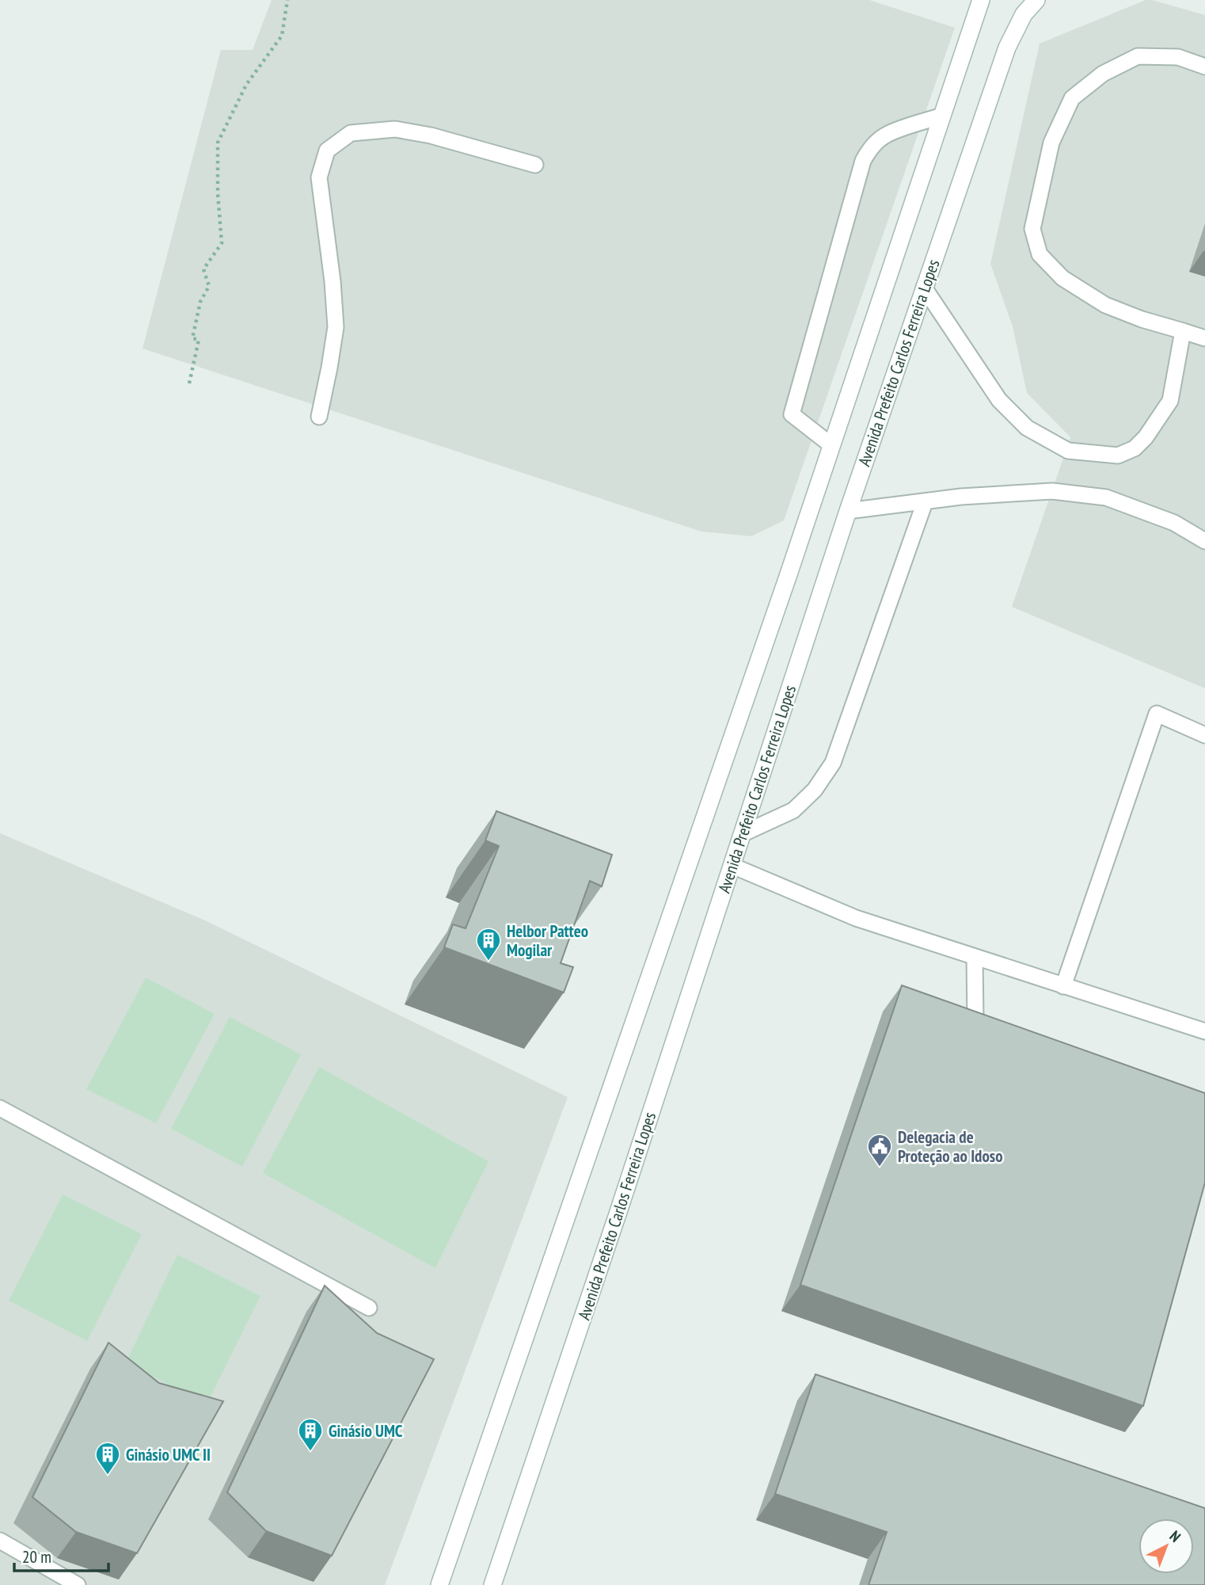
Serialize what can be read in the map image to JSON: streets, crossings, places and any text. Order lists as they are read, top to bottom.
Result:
{
  "streets": {
    "main road": ["Avenida Prefeito Carlos Ferreira Lopes"]
  },
  "places": {
    "building": ["Helbor Patteo Mogilar", "Ginásio UMC", "Ginásio UMC II"],
    "public building": ["Delegacia de Proteção ao Idoso"]
  },
  "scale_bar": "20 m",
  "north": "top right"
}
